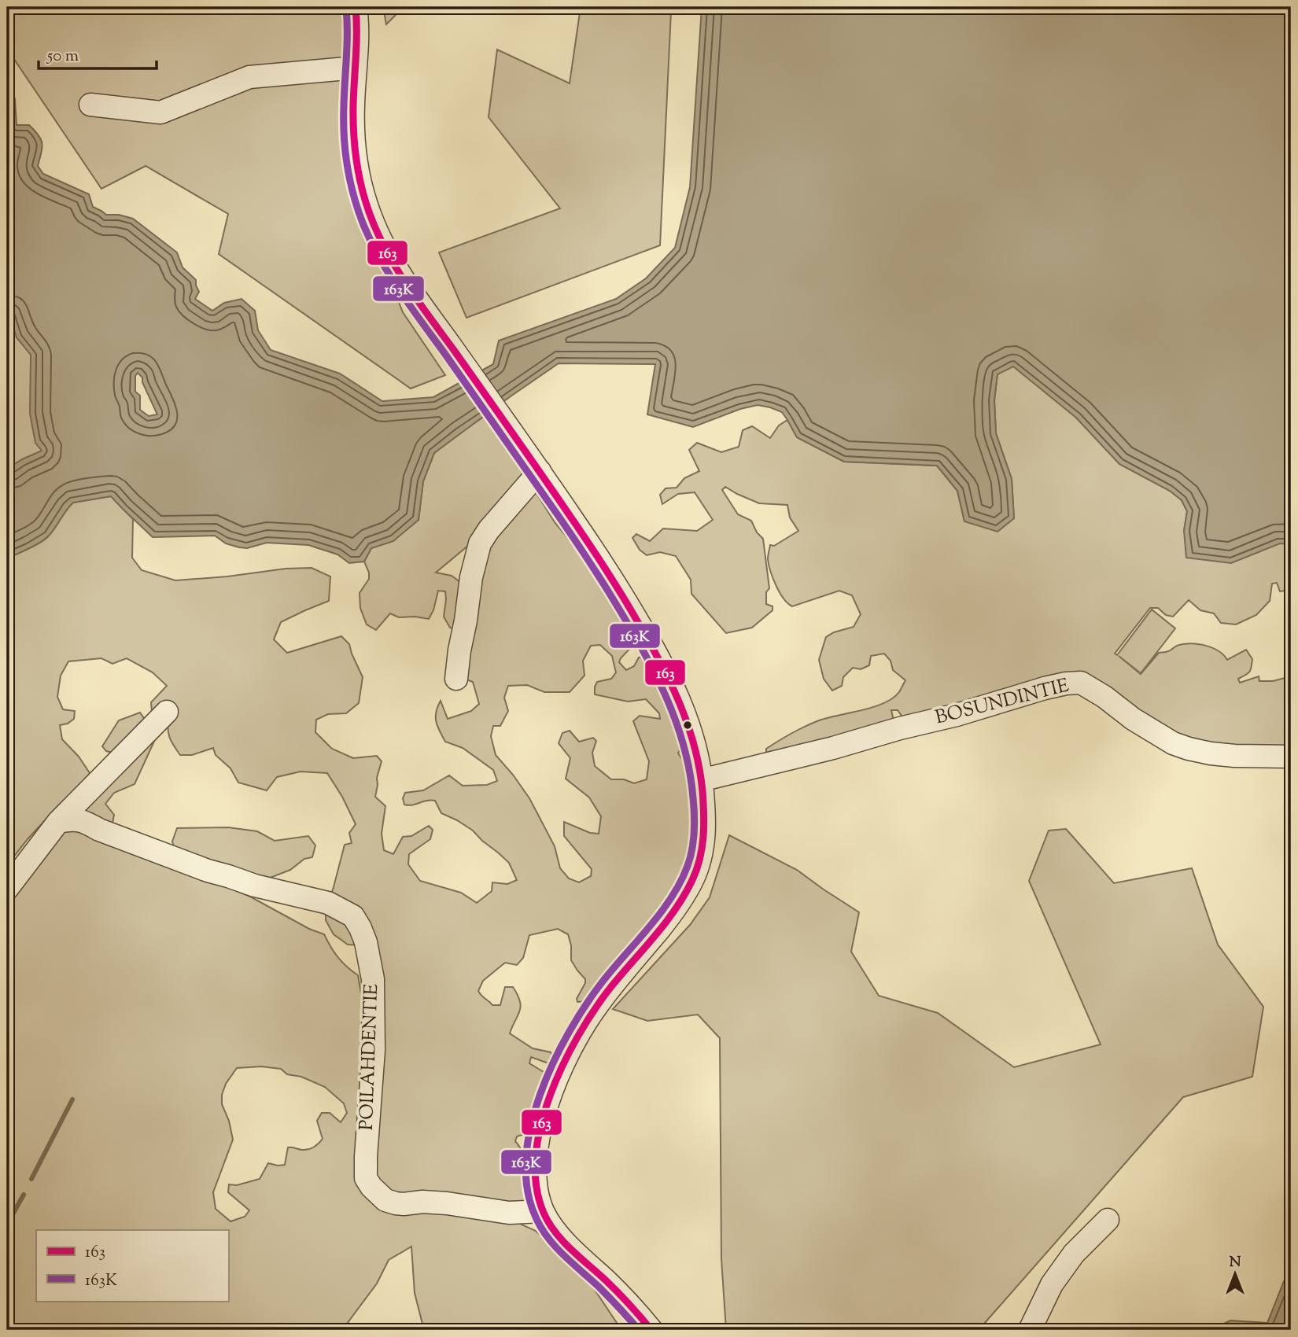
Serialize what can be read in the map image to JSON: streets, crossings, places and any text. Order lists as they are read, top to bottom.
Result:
{
  "streets": {
    "street": ["BOSUNDINTIE", "POILAHDENTIE"]
  },
  "lines": ["transit line 163", "transit line 163K"],
  "legend": ["163", "163K"],
  "scale_bar": "50 m",
  "north": "top"
}
